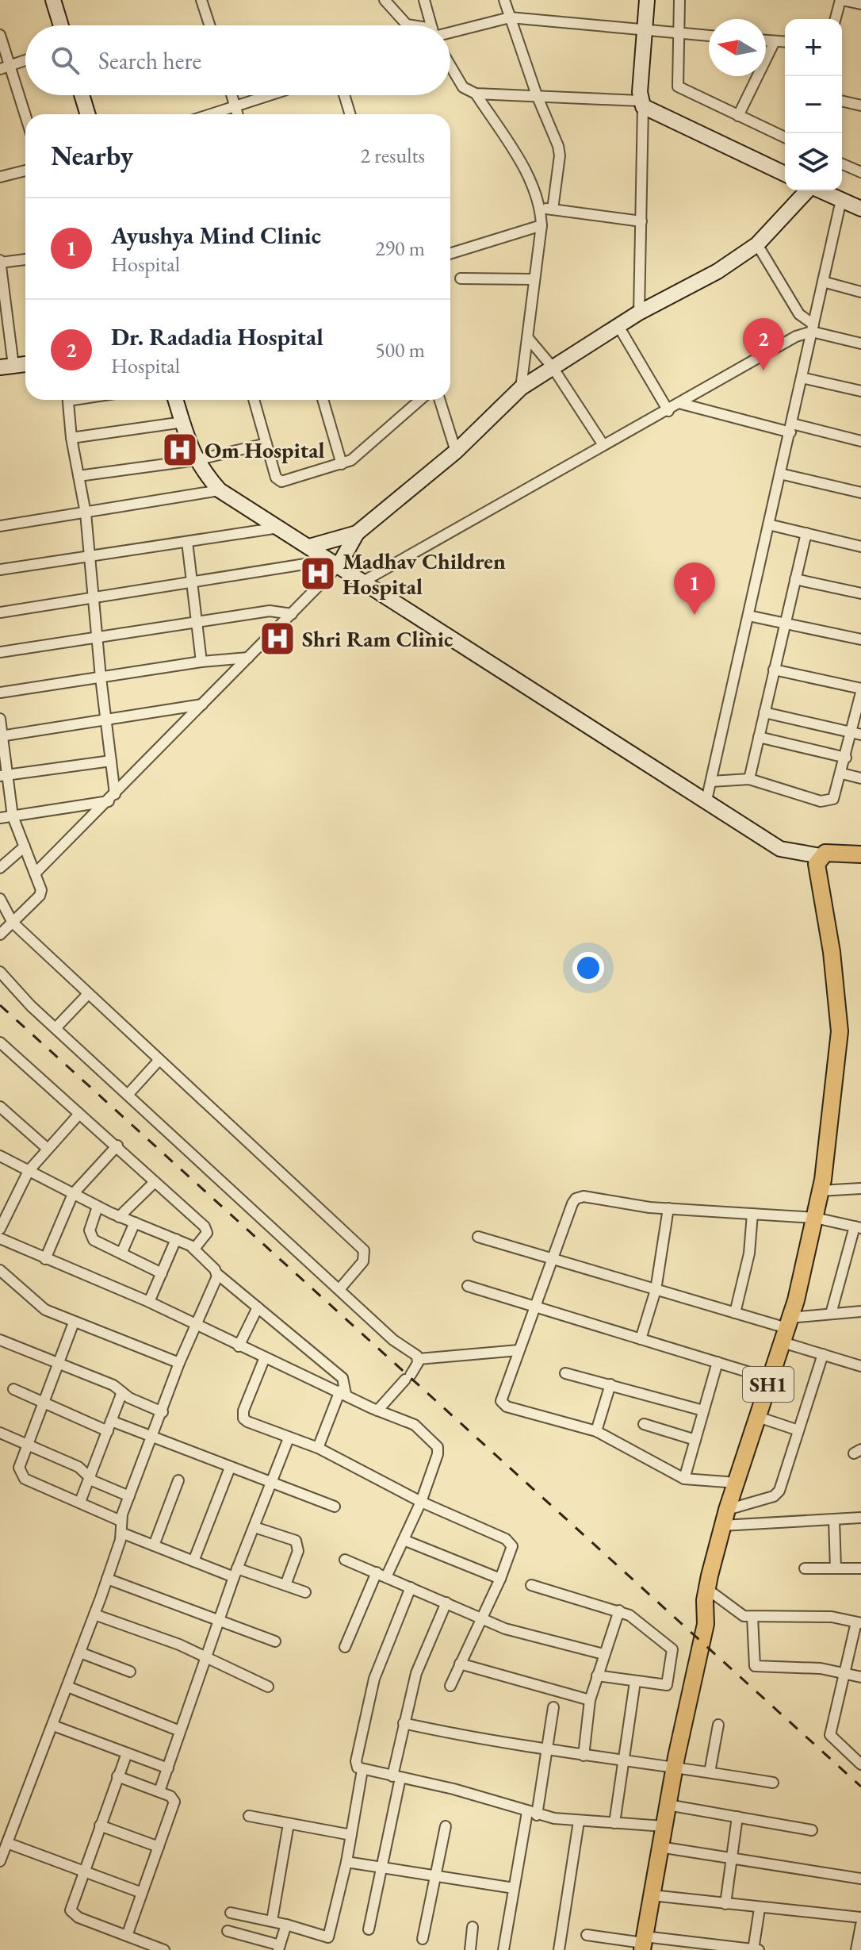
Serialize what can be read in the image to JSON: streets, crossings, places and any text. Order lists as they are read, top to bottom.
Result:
{
  "streets": {
    "main road": ["SH1"]
  },
  "places": {
    "hospital": ["Om Hospital", "Madhav Children Hospital", "Shri Ram Clinic"]
  },
  "north": "left",
  "page": {
    "map_buttons": ["+", "−"],
    "search": "Search here",
    "heading": ["Nearby", "2 results"],
    "list": [
      {
        "mark": "1",
        "name": "Ayushya Mind Clinic",
        "note": "Hospital",
        "value": "290 m"
      },
      {
        "mark": "2",
        "name": "Dr. Radadia Hospital",
        "note": "Hospital",
        "value": "500 m"
      }
    ],
    "pins": ["2", "1"]
  }
}
